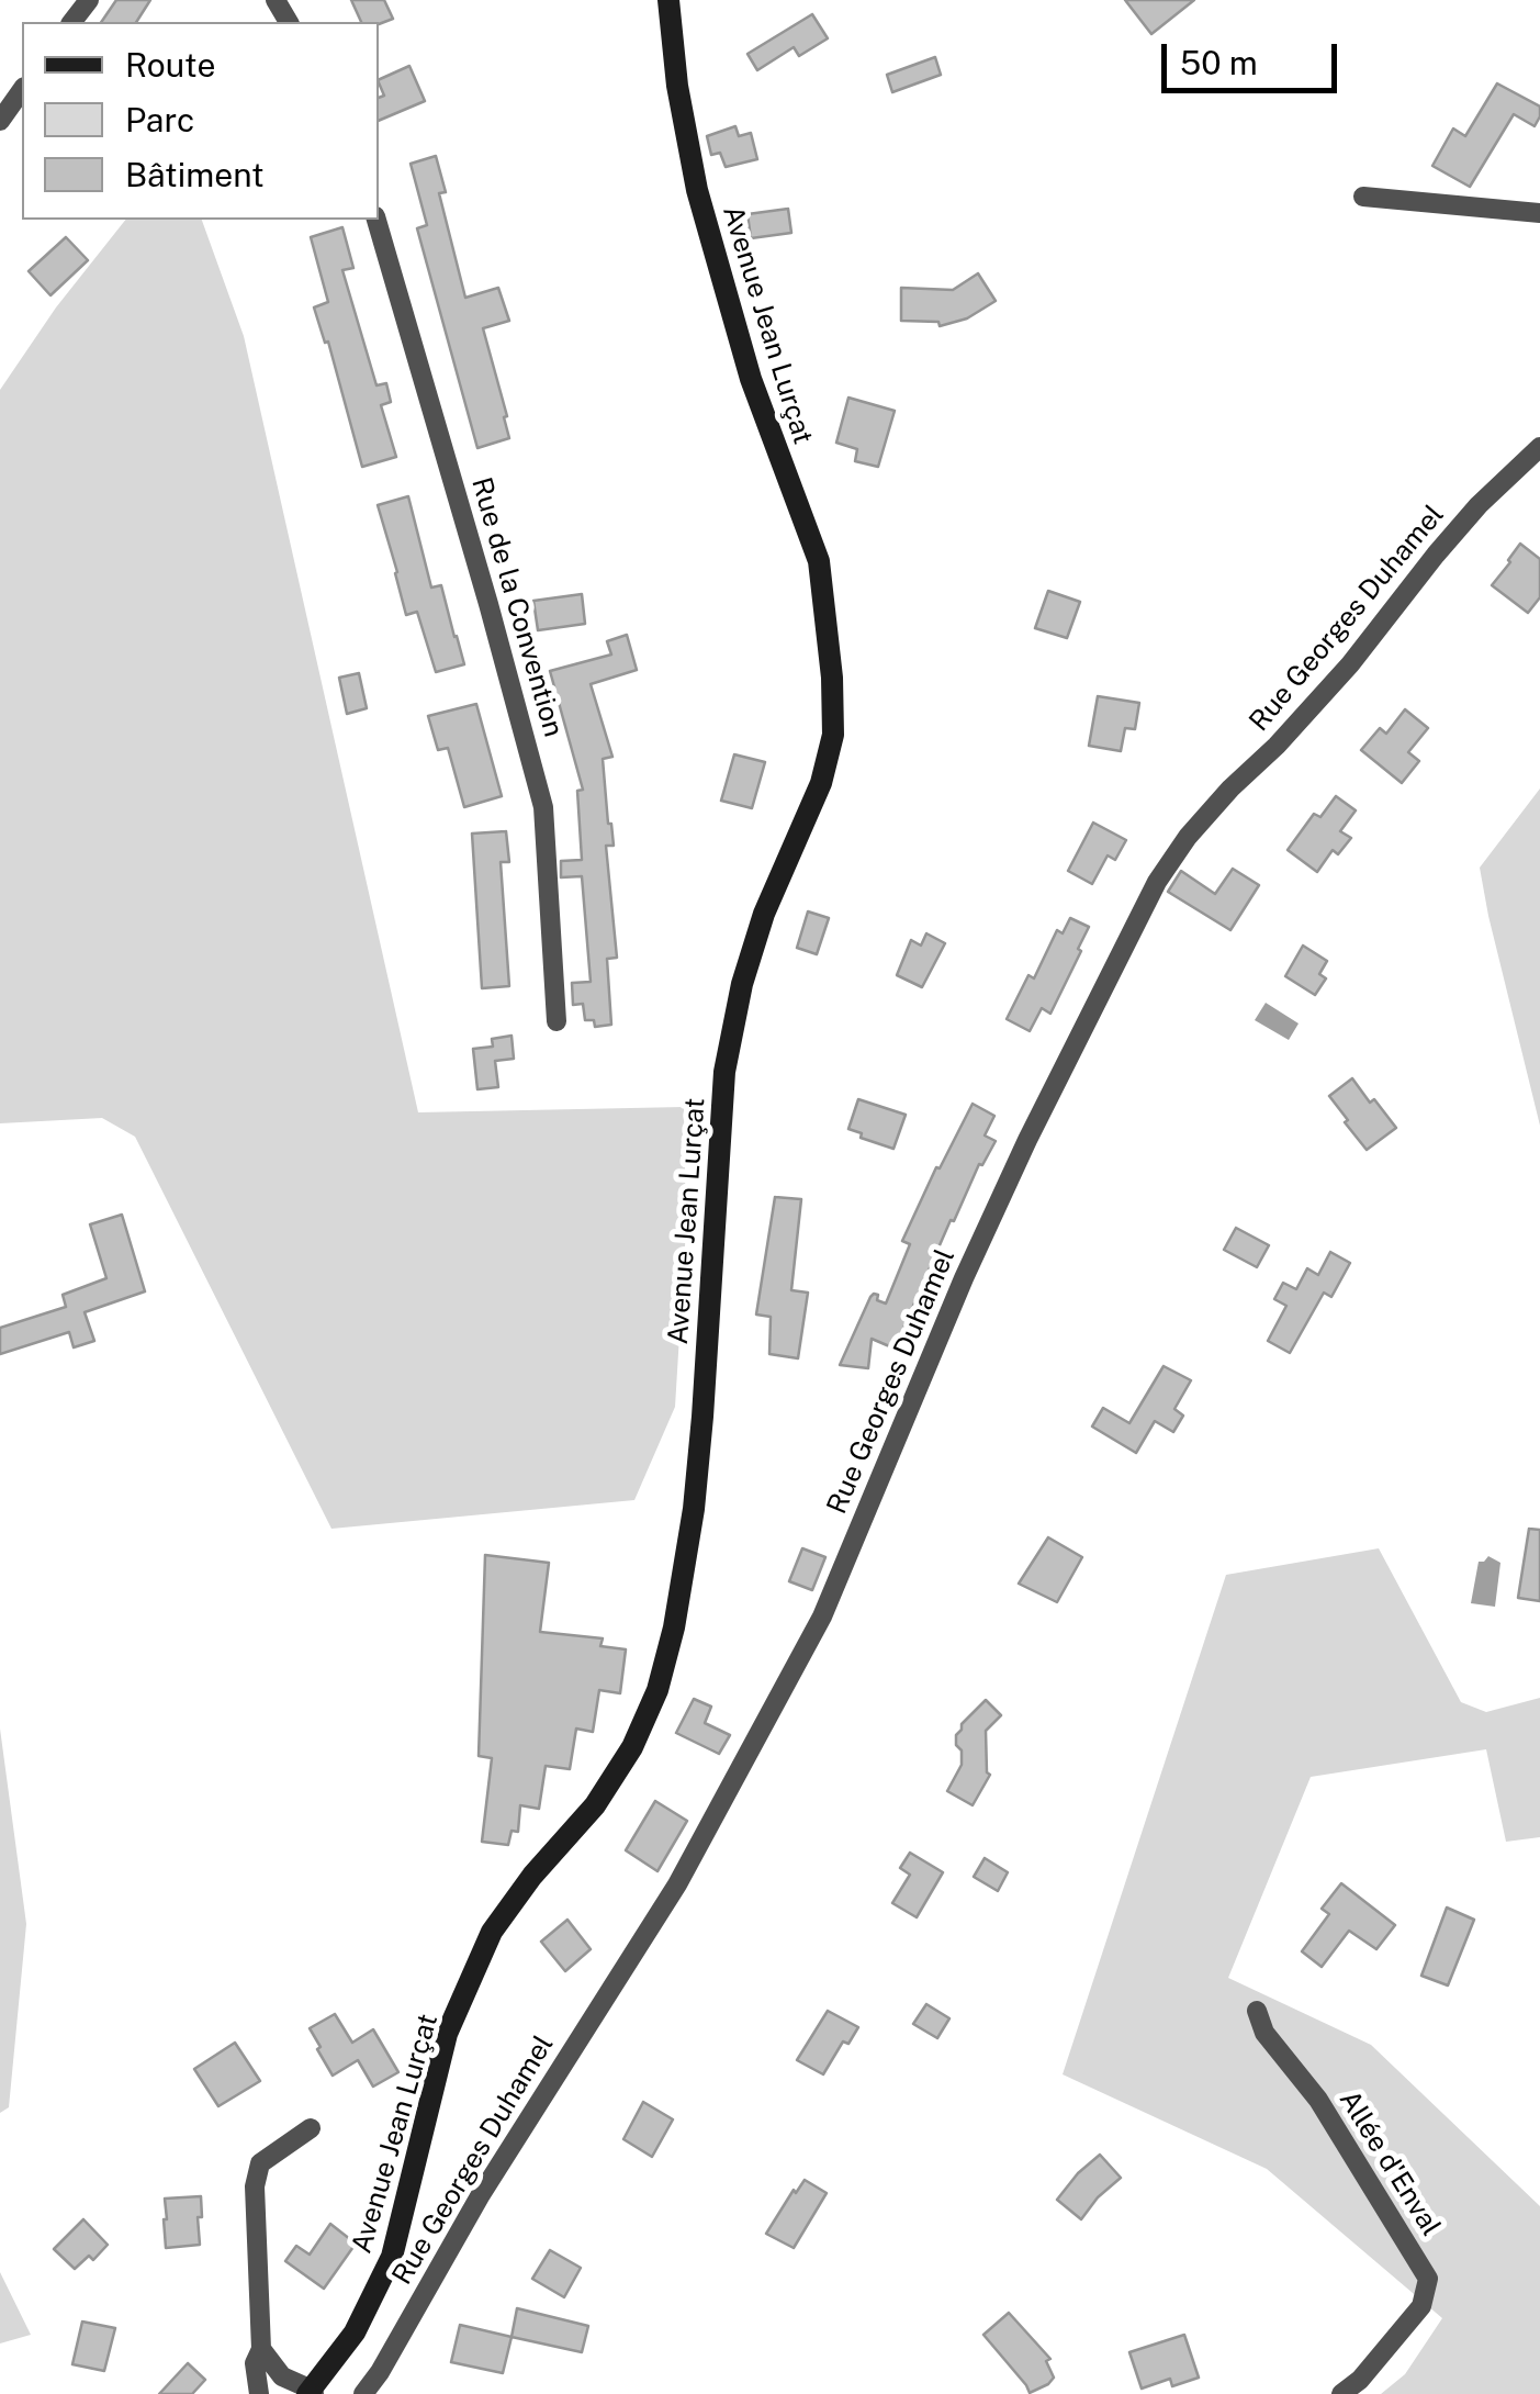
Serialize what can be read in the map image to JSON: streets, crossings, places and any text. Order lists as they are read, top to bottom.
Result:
{
  "streets": {
    "main road": ["Avenue Jean Lurçat"],
    "street": ["Rue de la Convention", "Rue Georges Duhamel", "Allée d'Enval"]
  },
  "legend": ["Route", "Parc", "Bâtiment"],
  "scale_bar": "50 m"
}
